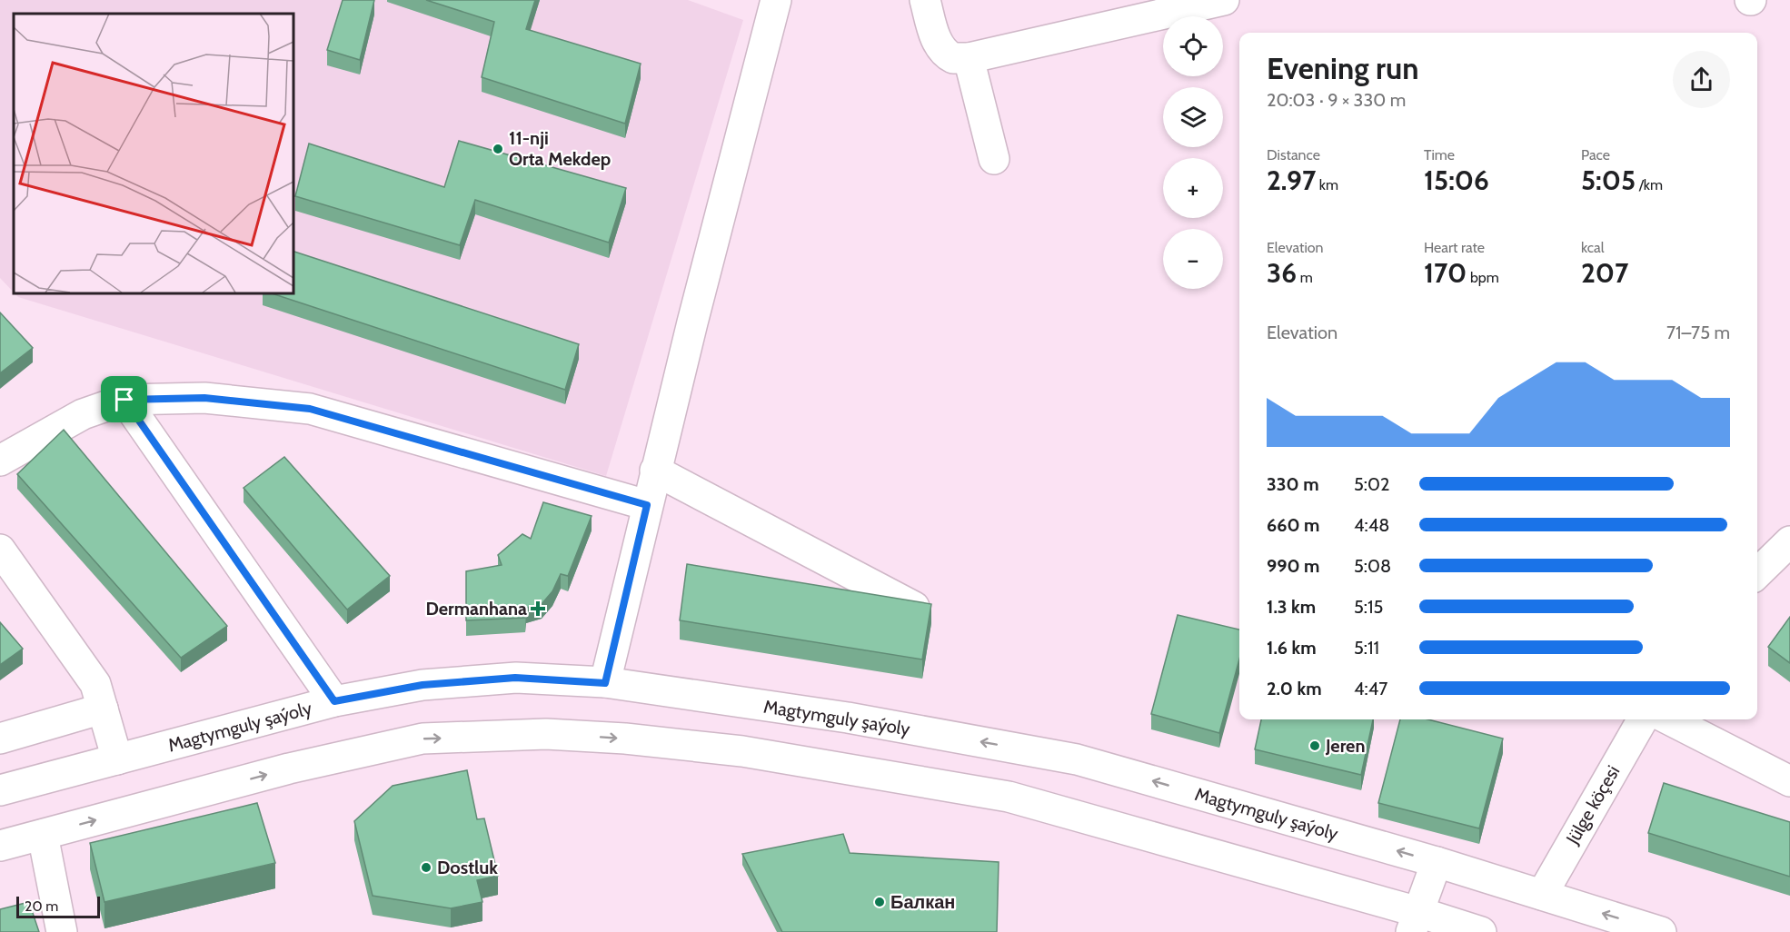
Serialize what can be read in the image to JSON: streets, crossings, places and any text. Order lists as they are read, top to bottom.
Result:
{
  "streets": {
    "street": ["Magtymguly şaýoly", "Jülge köçesi"]
  },
  "crossings": [
    ["Magtymguly şaýoly", "Jülge köçesi"]
  ],
  "places": {
    "other": [
      "11-nji Orta Mekdep",
      "Jeren",
      "Dostluk",
      "Балкан"
    ],
    "health": ["Dermanhana"]
  },
  "scale_bar": "20 m",
  "page": {
    "map_buttons": ["+", "−"],
    "heading": ["Evening run", "20:03 · 9 × 330 m"],
    "stats": [
      ["Distance", "2.97 km"],
      ["Time", "15:06"],
      ["Pace", "5:05 /km"],
      ["Elevation", "36 m"],
      ["Heart rate", "170 bpm"],
      ["kcal", "207"]
    ],
    "chart": ["Elevation", "71–75 m"],
    "list": [
      {
        "name": "330 m",
        "note": "5:02"
      },
      {
        "name": "660 m",
        "note": "4:48"
      },
      {
        "name": "990 m",
        "note": "5:08"
      },
      {
        "name": "1.3 km",
        "note": "5:15"
      },
      {
        "name": "1.6 km",
        "note": "5:11"
      },
      {
        "name": "2.0 km",
        "note": "4:47"
      }
    ],
    "scale": "20 m"
  }
}
